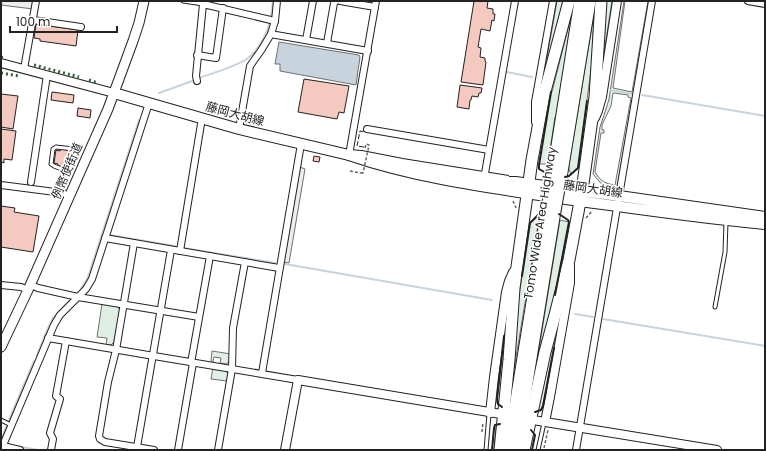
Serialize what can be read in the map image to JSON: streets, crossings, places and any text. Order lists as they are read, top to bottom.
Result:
{
  "streets": {
    "highway": ["Tomo Wide Area Highway"],
    "main road": ["藤岡大胡線", "例幣使街道"]
  },
  "crossings": [
    ["藤岡大胡線", "例幣使街道"]
  ],
  "scale_bar": "100 m"
}
